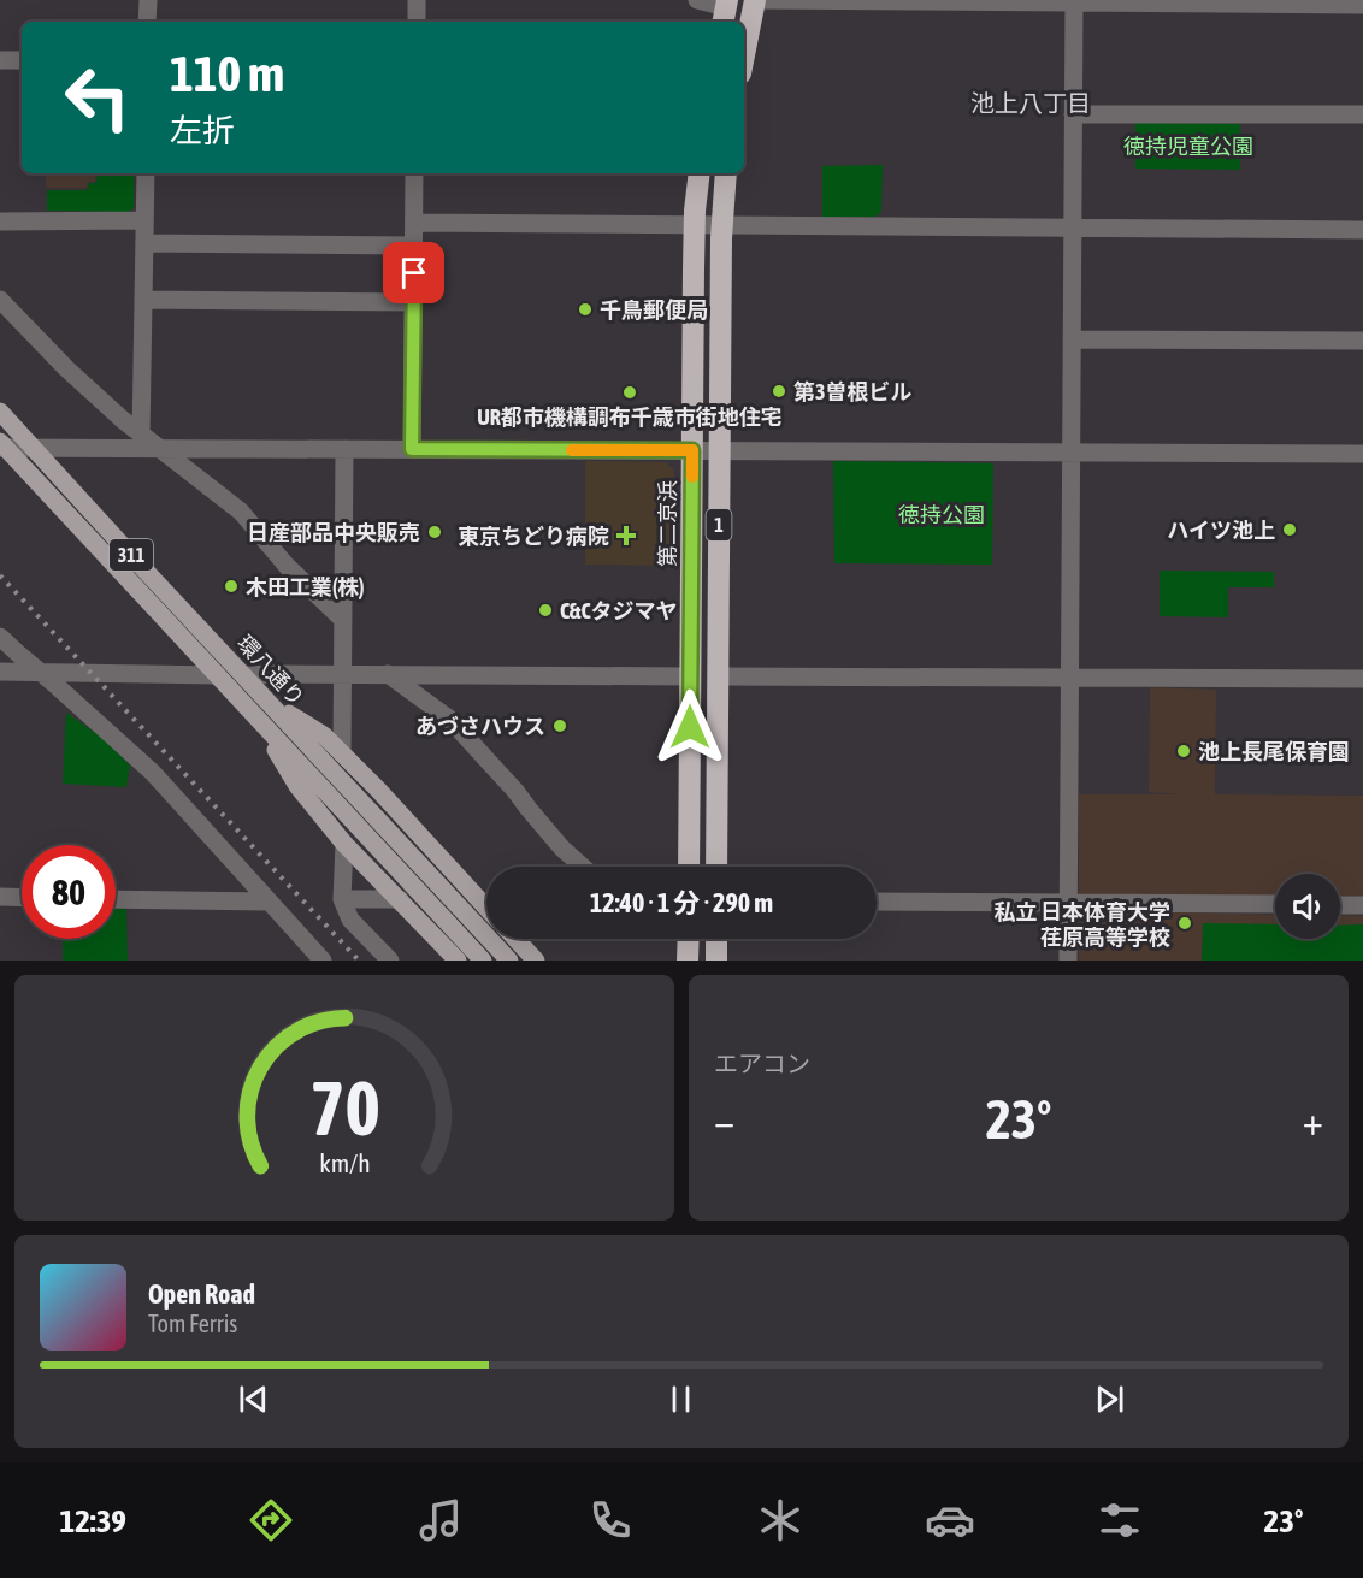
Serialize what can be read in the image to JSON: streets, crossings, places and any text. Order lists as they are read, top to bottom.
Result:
{
  "streets": {
    "highway": ["第二京浜", "1"],
    "main road": ["311", "環八通り"]
  },
  "districts": ["池上八丁目"],
  "parks": ["徳持児童公園", "徳持公園"],
  "places": {
    "other": [
      "千鳥郵便局",
      "第3曽根ビル",
      "UR都市機構調布千歳市街地住宅",
      "ハイツ池上",
      "日産部品中央販売",
      "木田工業(株)",
      "C&Cタジマヤ",
      "あづさハウス",
      "池上長尾保育園",
      "私立 日本体育大学 荏原高等学校"
    ],
    "health": ["東京ちどり病院"]
  },
  "page": {
    "turn": ["110 m", "左折"],
    "limit": "80",
    "trip": "12:40 · 1 分 · 290 m",
    "tile": "エアコン",
    "heat": ["−", "23°", "+"],
    "song": ["Open Road", "Tom Ferris"],
    "tabs": ["12:39", "23°"],
    "gauge": ["70", "km/h"]
  }
}
